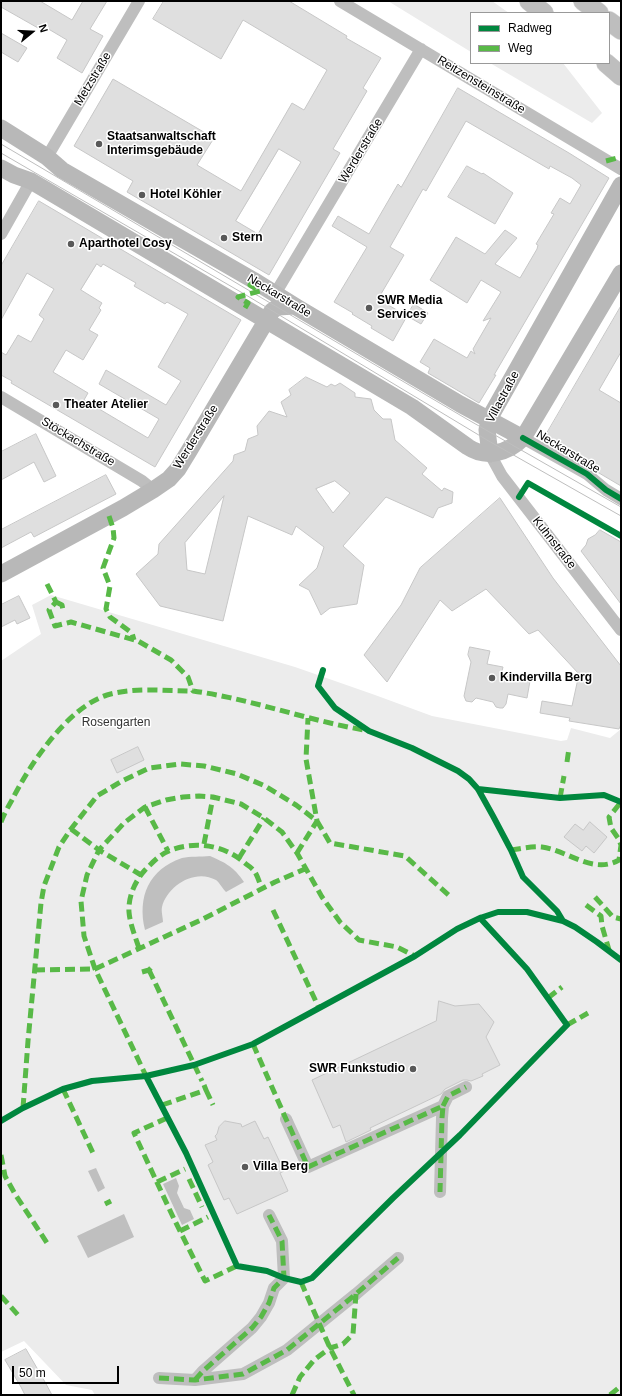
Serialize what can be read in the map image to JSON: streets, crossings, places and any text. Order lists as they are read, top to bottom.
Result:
{
  "streets": {
    "street": [
      "Metzstraße",
      "Reitzensteinstraße",
      "Werderstraße",
      "Neckarstraße",
      "Villastraße",
      "Stöckachstraße",
      "Kuhnstraße"
    ]
  },
  "crossings": [
    ["Metzstraße", "Neckarstraße"],
    ["Reitzensteinstraße", "Werderstraße"],
    ["Werderstraße", "Neckarstraße"],
    ["Werderstraße", "Stöckachstraße"],
    ["Neckarstraße", "Villastraße"],
    ["Villastraße", "Kuhnstraße"]
  ],
  "parks": ["Rosengarten"],
  "places": [
    "Staatsanwaltschaft Interimsgebäude",
    "Hotel Köhler",
    "Stern",
    "Aparthotel Cosy",
    "SWR Media Services",
    "Theater Atelier",
    "Kindervilla Berg",
    "SWR Funkstudio",
    "Villa Berg"
  ],
  "legend": ["Radweg", "Weg"],
  "scale_bar": "50 m",
  "north": "right"
}
